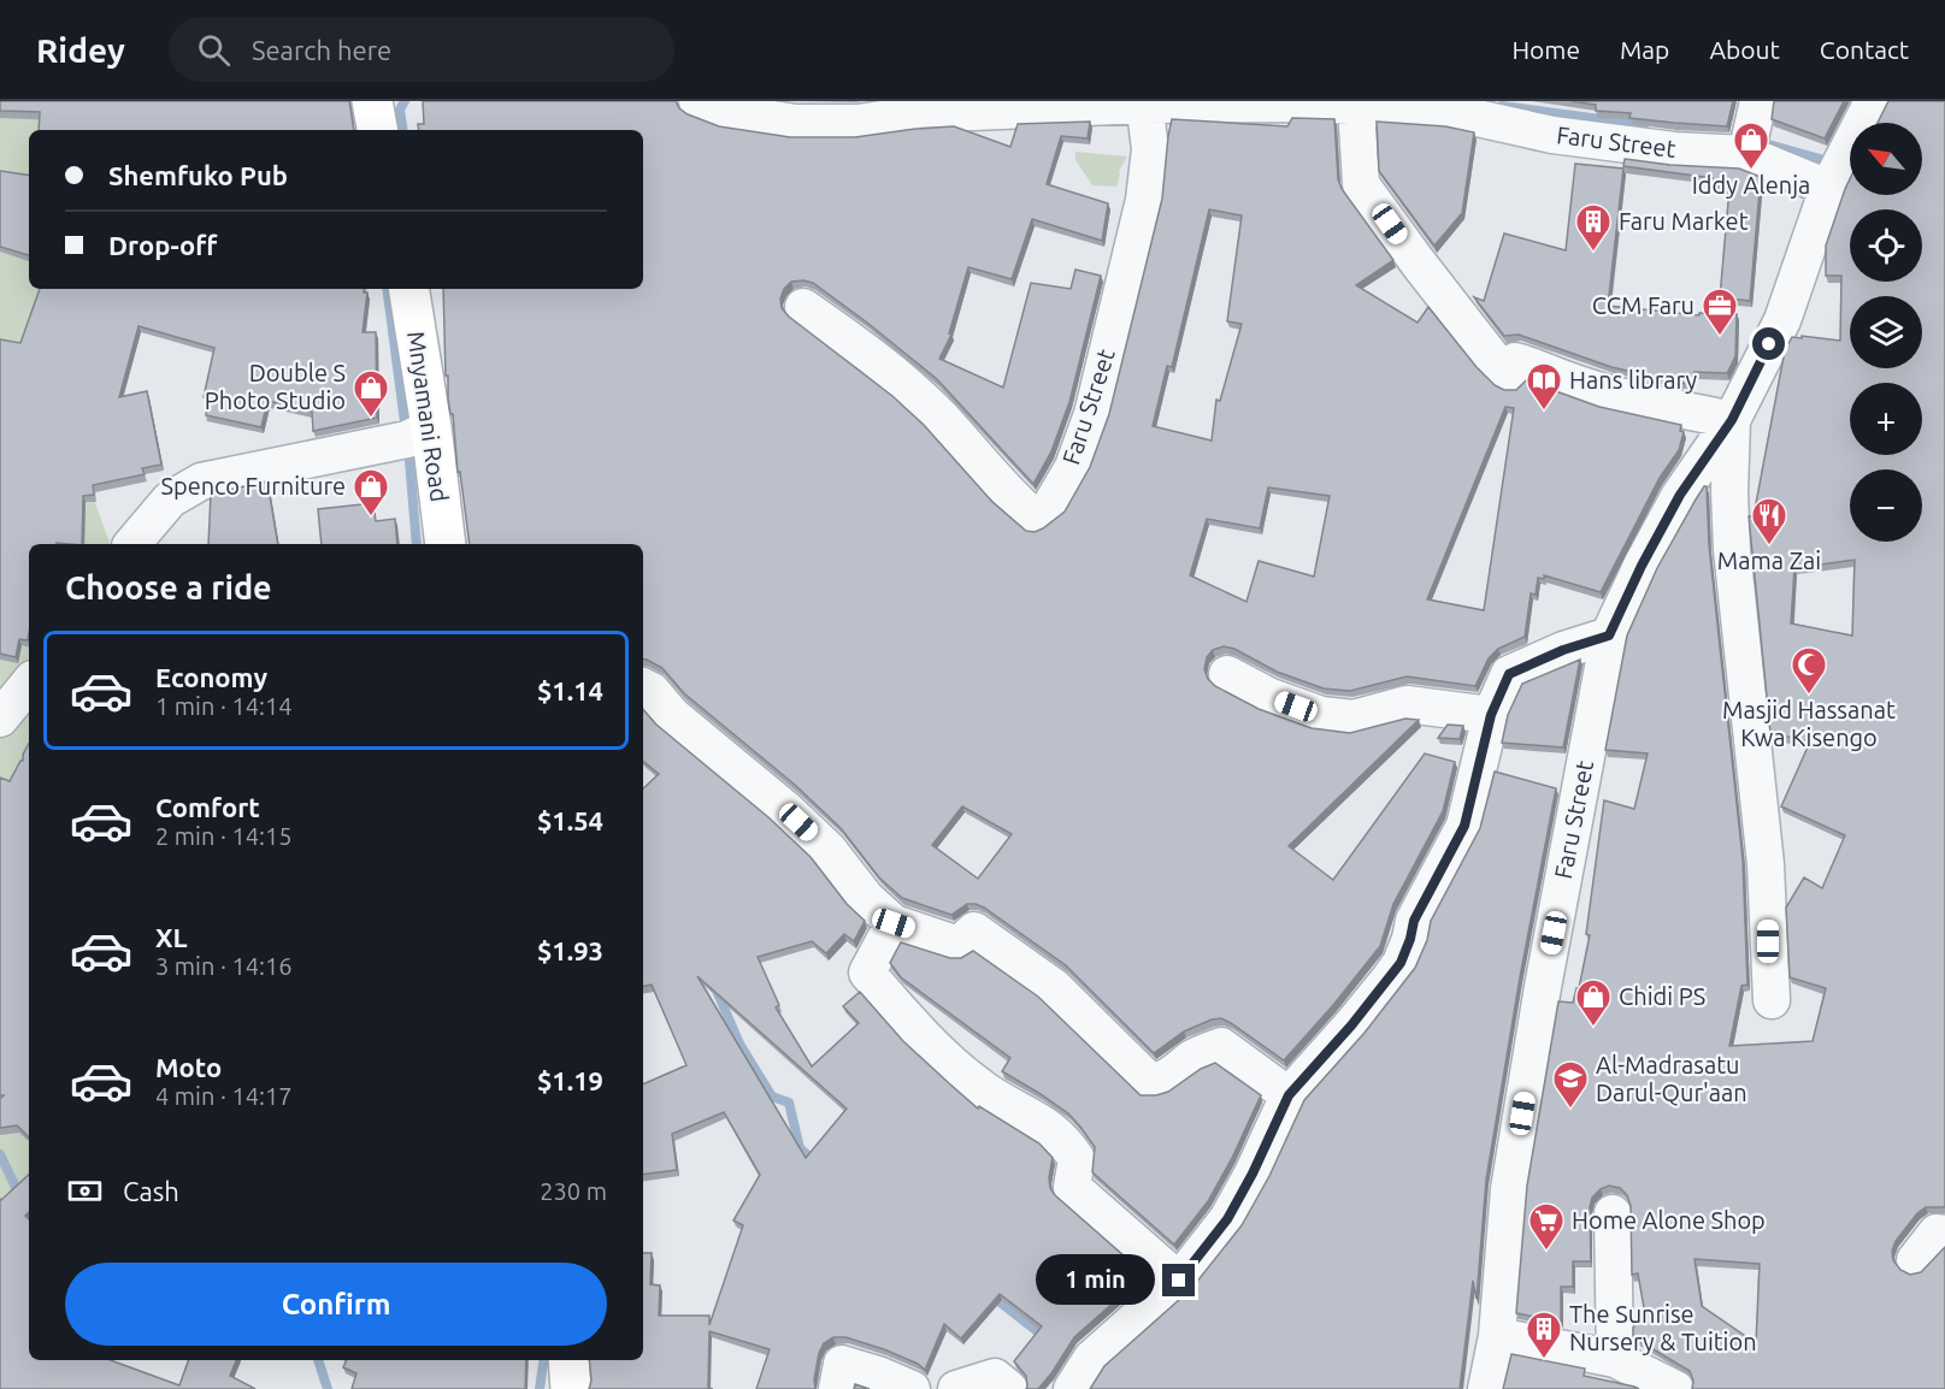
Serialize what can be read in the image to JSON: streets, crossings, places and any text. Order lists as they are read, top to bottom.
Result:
{
  "streets": {
    "street": ["Faru Street", "Mnyamani Road"]
  },
  "places": {
    "shop": [
      "Iddy Alenja",
      "Double S Photo Studio",
      "Spenco Furniture",
      "Chidi PS"
    ],
    "building": ["Faru Market", "The Sunrise Nursery & Tuition"],
    "office": ["CCM Faru"],
    "library": ["Hans library"],
    "restaurant": ["Mama Zai"],
    "mosque": ["Masjid Hassanat Kwa Kisengo"],
    "school or university": ["Al-Madrasatu Darul-Qur'aan"],
    "supermarket": ["Home Alone Shop"]
  },
  "north": "top left",
  "page": {
    "header": "Ridey",
    "search": "Search here",
    "nav": [
      "Home",
      "Map",
      "About",
      "Contact"
    ],
    "map_buttons": ["+", "−"],
    "banner": ["Shemfuko Pub", "Drop-off"],
    "heading": "Choose a ride",
    "list": [
      {
        "name": "Economy",
        "note": "1 min · 14:14",
        "value": "$1.14"
      },
      {
        "name": "Comfort",
        "note": "2 min · 14:15",
        "value": "$1.54"
      },
      {
        "name": "XL",
        "note": "3 min · 14:16",
        "value": "$1.93"
      },
      {
        "name": "Moto",
        "note": "4 min · 14:17",
        "value": "$1.19"
      }
    ],
    "pay": ["Cash", "230 m"],
    "buttons": "Confirm",
    "bubble": "1 min"
  }
}
